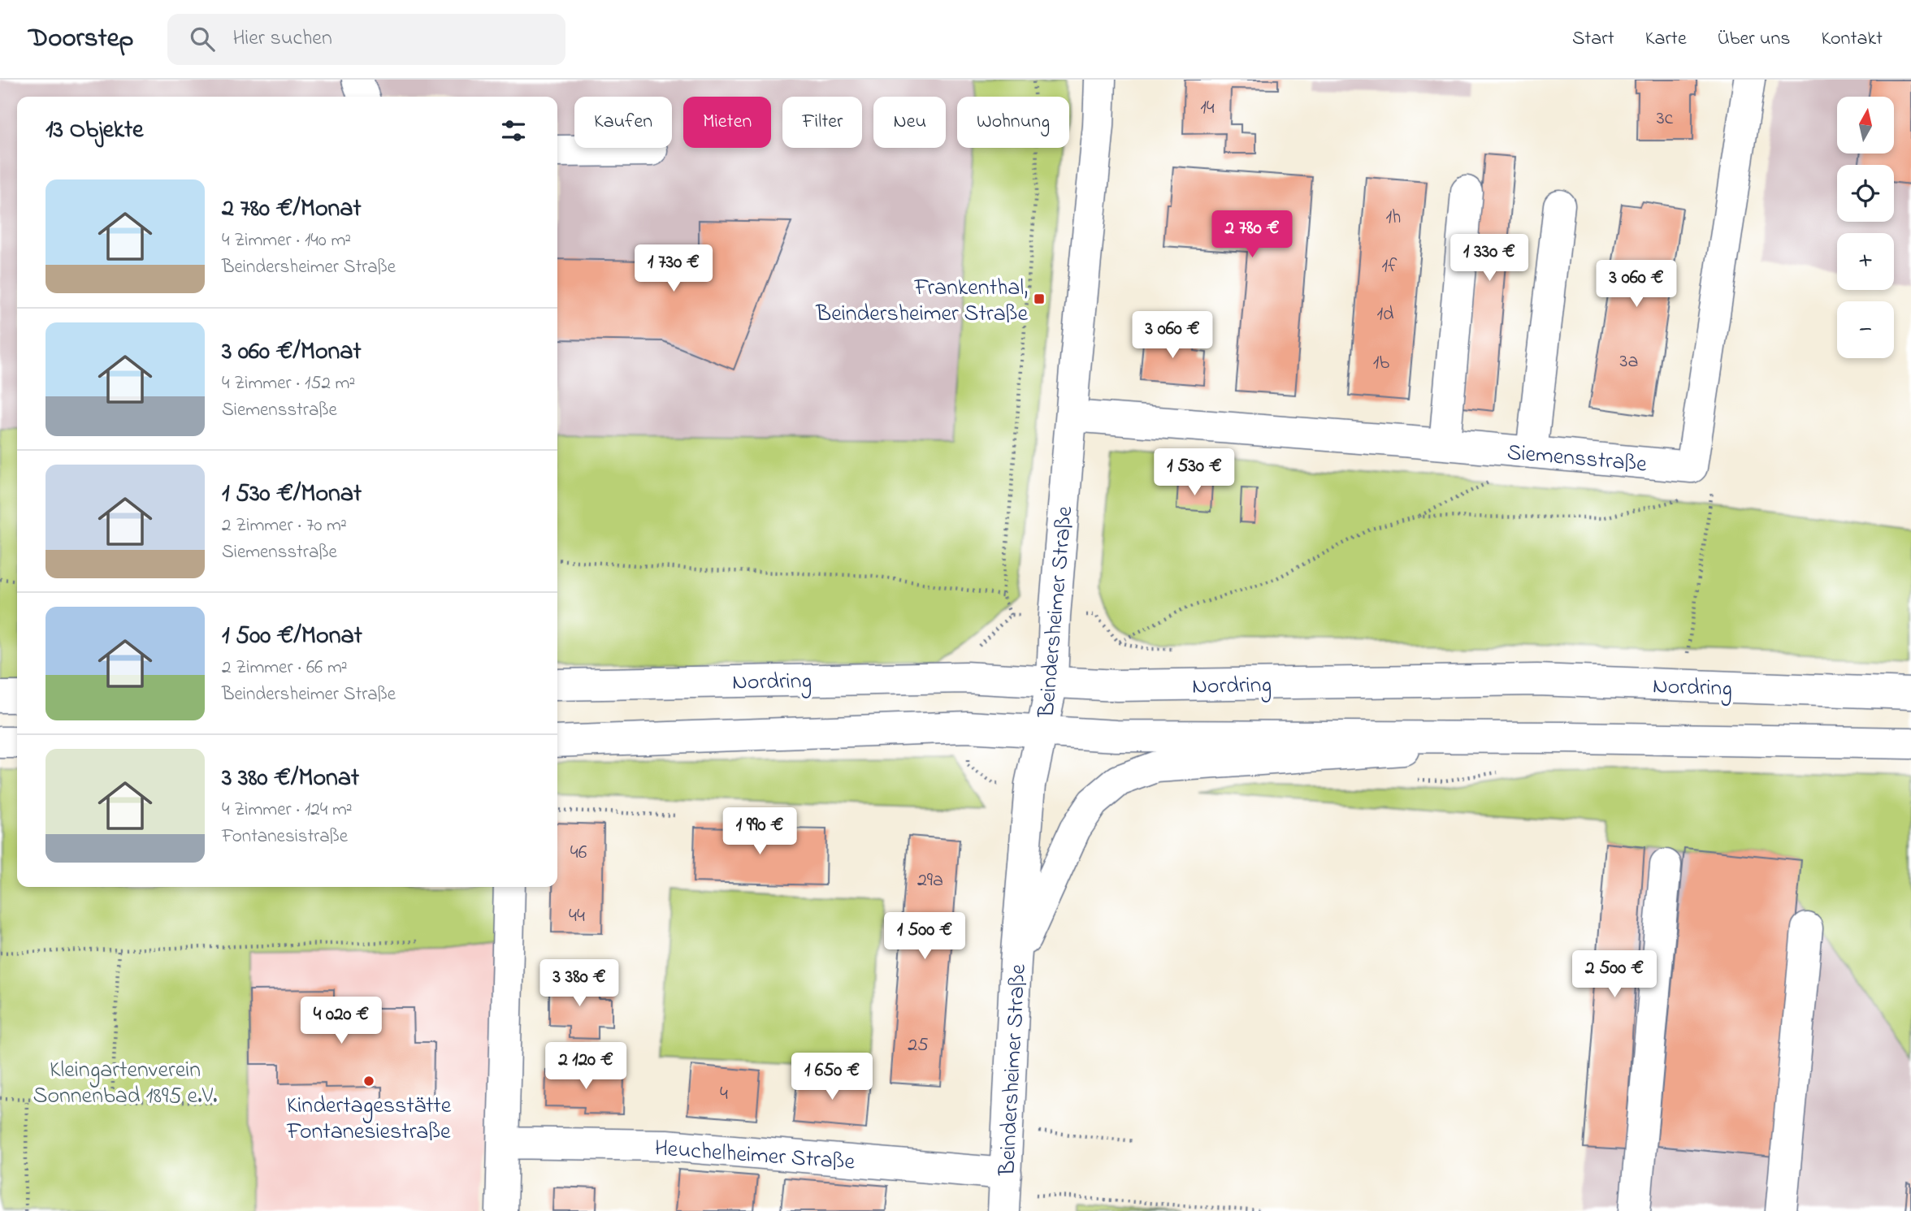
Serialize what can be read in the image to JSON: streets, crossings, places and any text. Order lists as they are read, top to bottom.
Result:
{
  "streets": {
    "street": [
      "Siemensstraße",
      "Beindersheimer Straße",
      "Nordring",
      "Heuchelheimer Straße"
    ]
  },
  "crossings": [
    ["Siemensstraße", "Beindersheimer Straße"],
    ["Beindersheimer Straße", "Nordring"],
    ["Beindersheimer Straße", "Heuchelheimer Straße"]
  ],
  "parks": ["Kleingartenverein Sonnenbad 1895 e.V."],
  "places": {
    "transit": ["Frankenthal, Beindersheimer Straße"],
    "other": ["Kindertagesstätte Fontanesiestraße"]
  },
  "house_numbers": [
    "14",
    "3c",
    "1h",
    "1f",
    "1d",
    "3a",
    "1b",
    "46",
    "29a",
    "44",
    "25",
    "4"
  ],
  "north": "top",
  "page": {
    "header": "Doorstep",
    "search": "Hier suchen",
    "nav": [
      "Start",
      "Karte",
      "Über uns",
      "Kontakt"
    ],
    "map_buttons": ["+", "−"],
    "chip": [
      "Kaufen",
      "Mieten",
      "Filter",
      "Neu",
      "Wohnung"
    ],
    "heading": "13 Objekte",
    "list": [
      {
        "name": "2 780 €/Monat",
        "note": "4 Zimmer · 140 m² · Beindersheimer Straße"
      },
      {
        "name": "3 060 €/Monat",
        "note": "4 Zimmer · 152 m² · Siemensstraße"
      },
      {
        "name": "1 530 €/Monat",
        "note": "2 Zimmer · 70 m² · Siemensstraße"
      },
      {
        "name": "1 500 €/Monat",
        "note": "2 Zimmer · 66 m² · Beindersheimer Straße"
      },
      {
        "name": "3 380 €/Monat",
        "note": "4 Zimmer · 124 m² · Fontanesistraße"
      }
    ],
    "price": [
      "2 780 €",
      "1 330 €",
      "1 730 €",
      "3 060 €",
      "3 060 €",
      "1 530 €",
      "1 990 €",
      "1 500 €",
      "2 500 €",
      "3 380 €",
      "4 020 €",
      "2 120 €",
      "1 650 €"
    ]
  }
}
